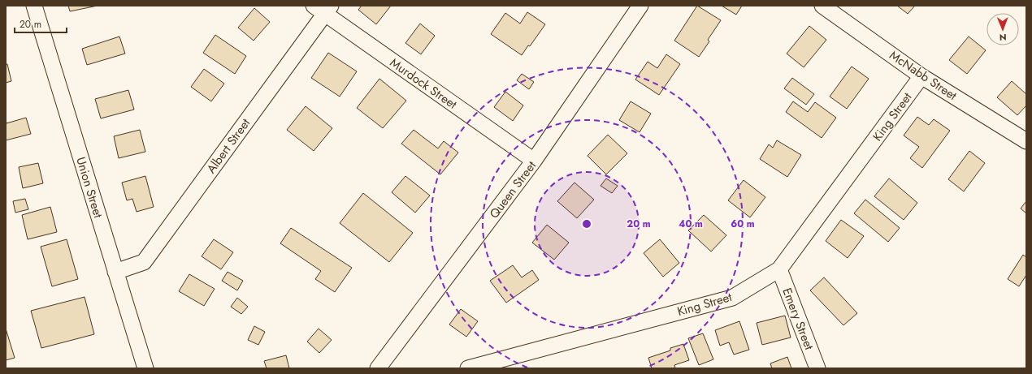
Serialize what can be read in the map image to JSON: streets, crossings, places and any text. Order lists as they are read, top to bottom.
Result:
{
  "streets": {
    "street": [
      "McNabb Street",
      "Murdock Street",
      "King Street",
      "Albert Street",
      "Union Street",
      "Queen Street",
      "Emery Street"
    ]
  },
  "crossings": [
    ["McNabb Street", "King Street"],
    ["Murdock Street", "Albert Street"],
    ["Murdock Street", "Queen Street"],
    ["King Street", "Emery Street"],
    ["Albert Street", "Union Street"]
  ],
  "scale_bar": "20 m",
  "north": "bottom",
  "rings": ["20 m", "40 m", "60 m"]
}
